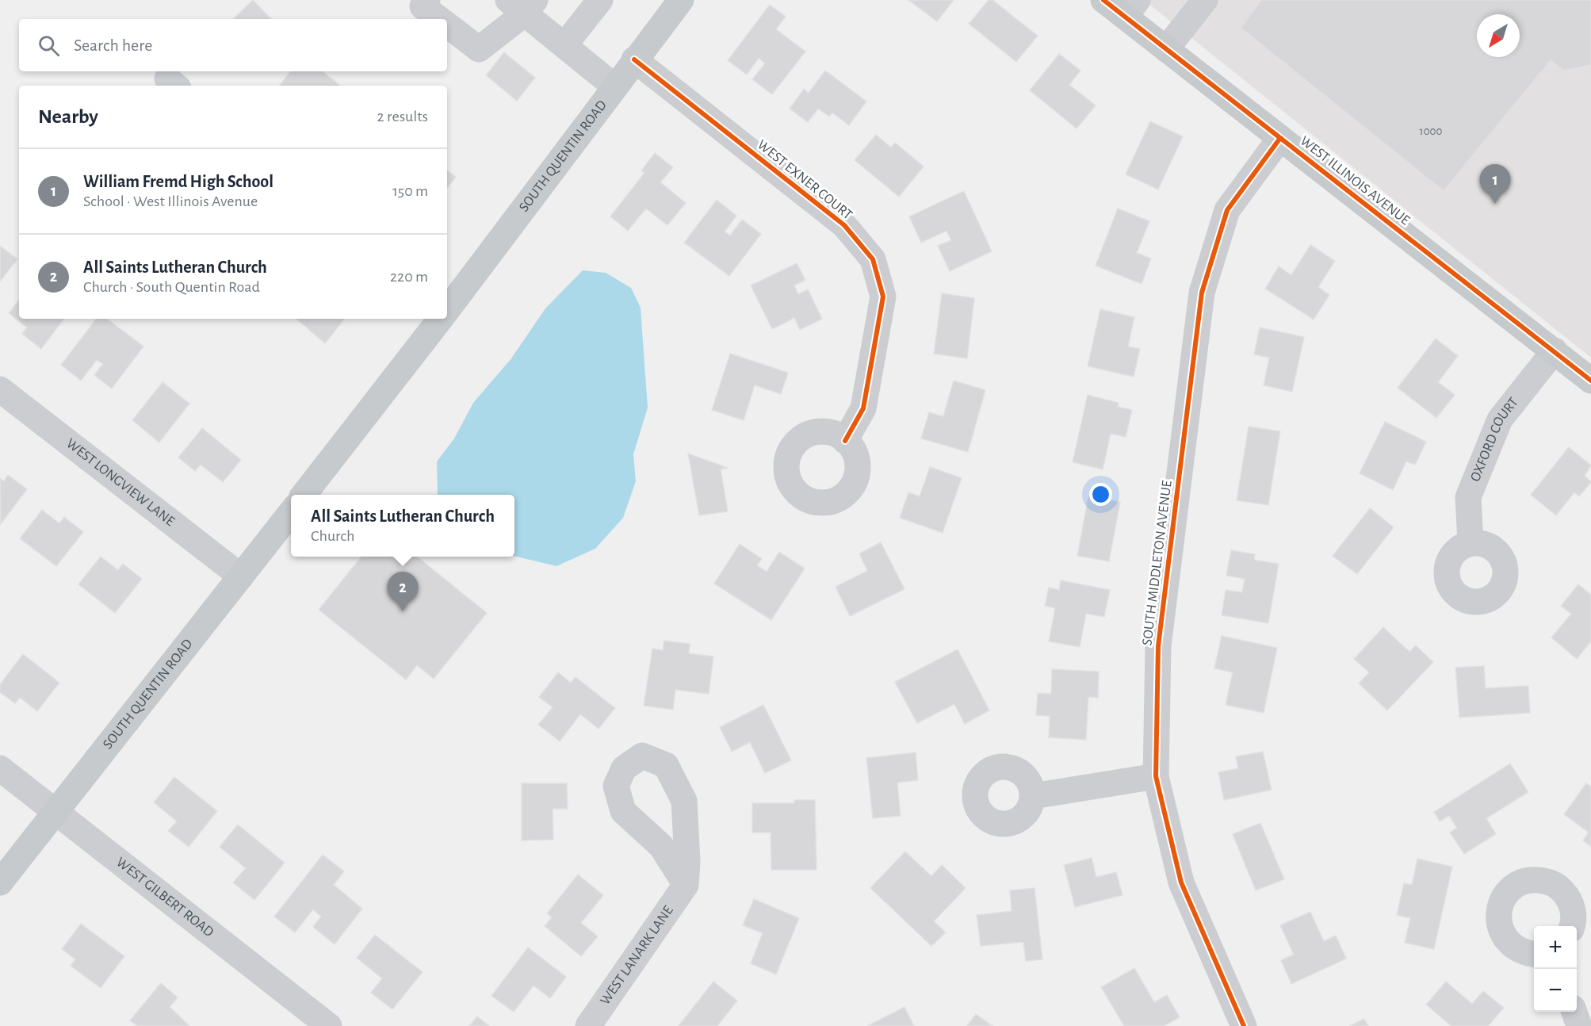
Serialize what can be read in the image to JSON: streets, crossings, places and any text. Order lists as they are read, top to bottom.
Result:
{
  "streets": {
    "main road": ["SOUTH QUENTIN ROAD", "WEST ILLINOIS AVENUE"],
    "street": [
      "WEST EXNER COURT",
      "OXFORD COURT",
      "WEST LONGVIEW LANE",
      "SOUTH MIDDLETON AVENUE",
      "WEST GILBERT ROAD",
      "WEST LANARK LANE"
    ]
  },
  "crossings": [
    ["SOUTH QUENTIN ROAD", "WEST EXNER COURT"],
    ["SOUTH QUENTIN ROAD", "WEST LONGVIEW LANE"],
    ["SOUTH QUENTIN ROAD", "WEST GILBERT ROAD"],
    ["WEST ILLINOIS AVENUE", "OXFORD COURT"],
    ["WEST ILLINOIS AVENUE", "SOUTH MIDDLETON AVENUE"]
  ],
  "house_numbers": ["1000"],
  "north": "bottom left",
  "page": {
    "search": "Search here",
    "heading": ["Nearby", "2 results"],
    "list": [
      {
        "mark": "1",
        "name": "William Fremd High School",
        "note": "School · West Illinois Avenue",
        "value": "150 m"
      },
      {
        "mark": "2",
        "name": "All Saints Lutheran Church",
        "note": "Church · South Quentin Road",
        "value": "220 m"
      }
    ],
    "pins": ["1", "2"],
    "popup": ["All Saints Lutheran Church", "Church"],
    "map_buttons": ["+", "−"]
  }
}
